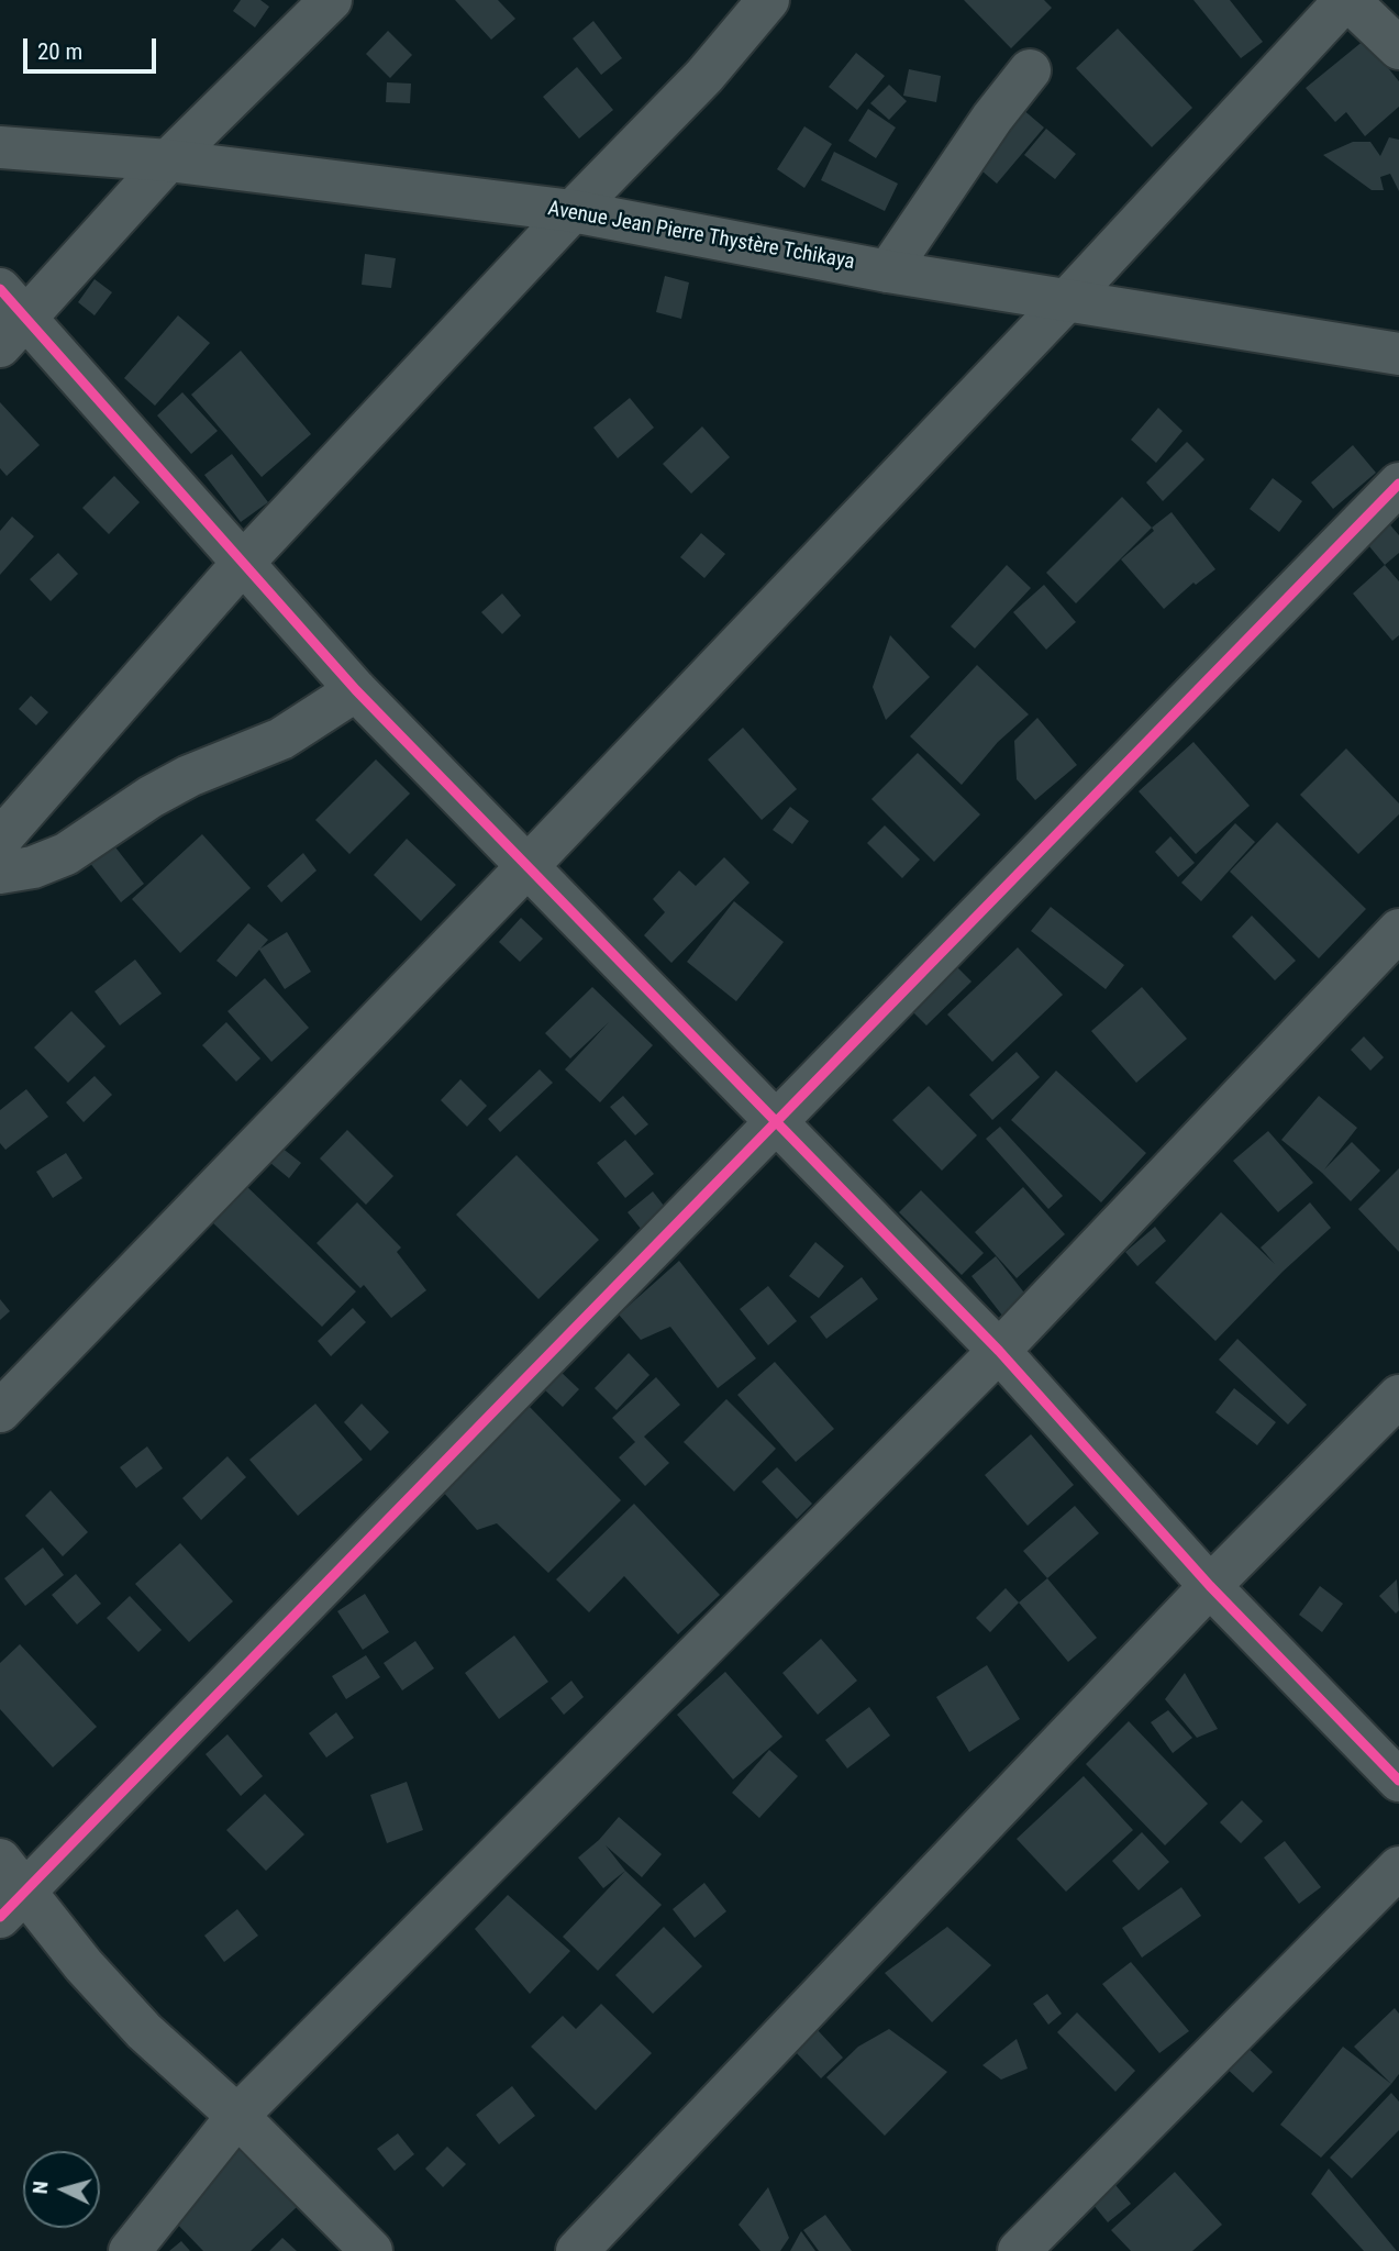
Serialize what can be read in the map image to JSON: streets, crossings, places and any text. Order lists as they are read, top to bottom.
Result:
{
  "streets": {
    "street": ["Avenue Jean Pierre Thystère Tchikaya"]
  },
  "scale_bar": "20 m",
  "north": "left"
}
